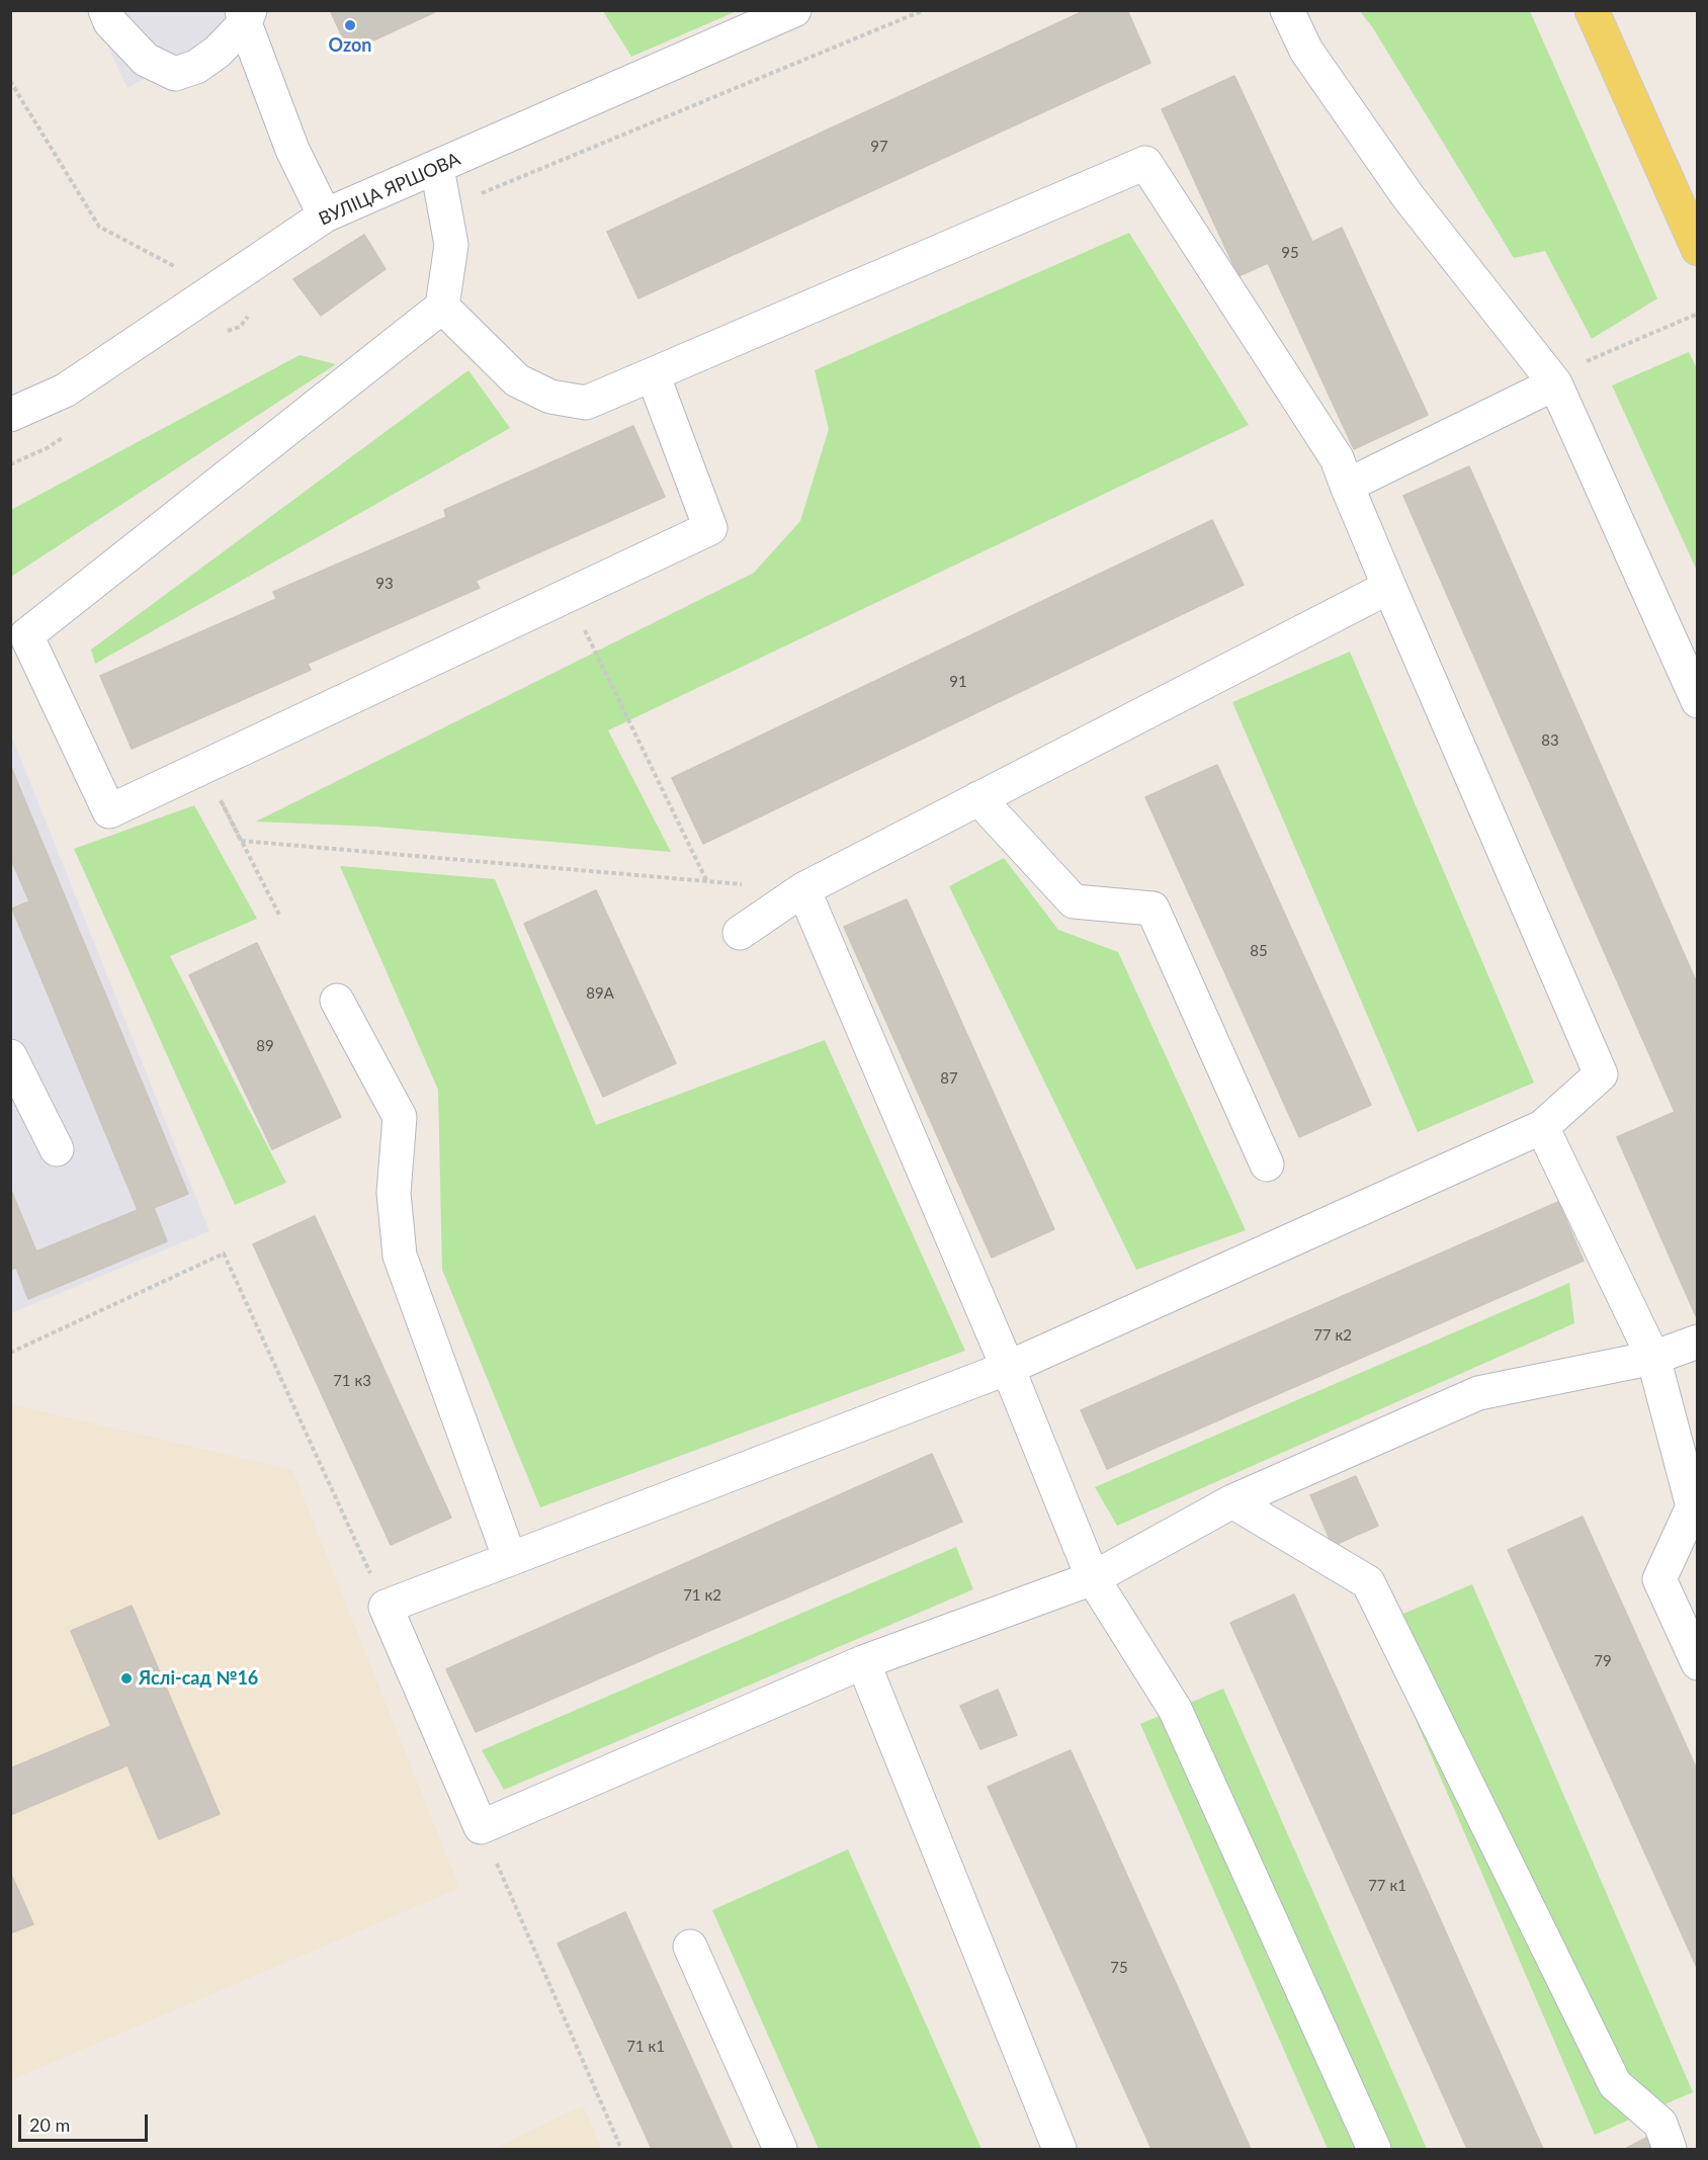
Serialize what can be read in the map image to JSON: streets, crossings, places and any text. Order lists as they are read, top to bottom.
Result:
{
  "streets": {
    "street": ["ВУЛІЦА ЯРШОВА"]
  },
  "places": ["Ozon", "Яслі-сад №16"],
  "house_numbers": [
    "97",
    "95",
    "93",
    "91",
    "83",
    "85",
    "89А",
    "89",
    "87",
    "77 к2",
    "71 к3",
    "71 к2",
    "79",
    "77 к1",
    "75",
    "71 к1"
  ],
  "scale_bar": "20 m"
}
